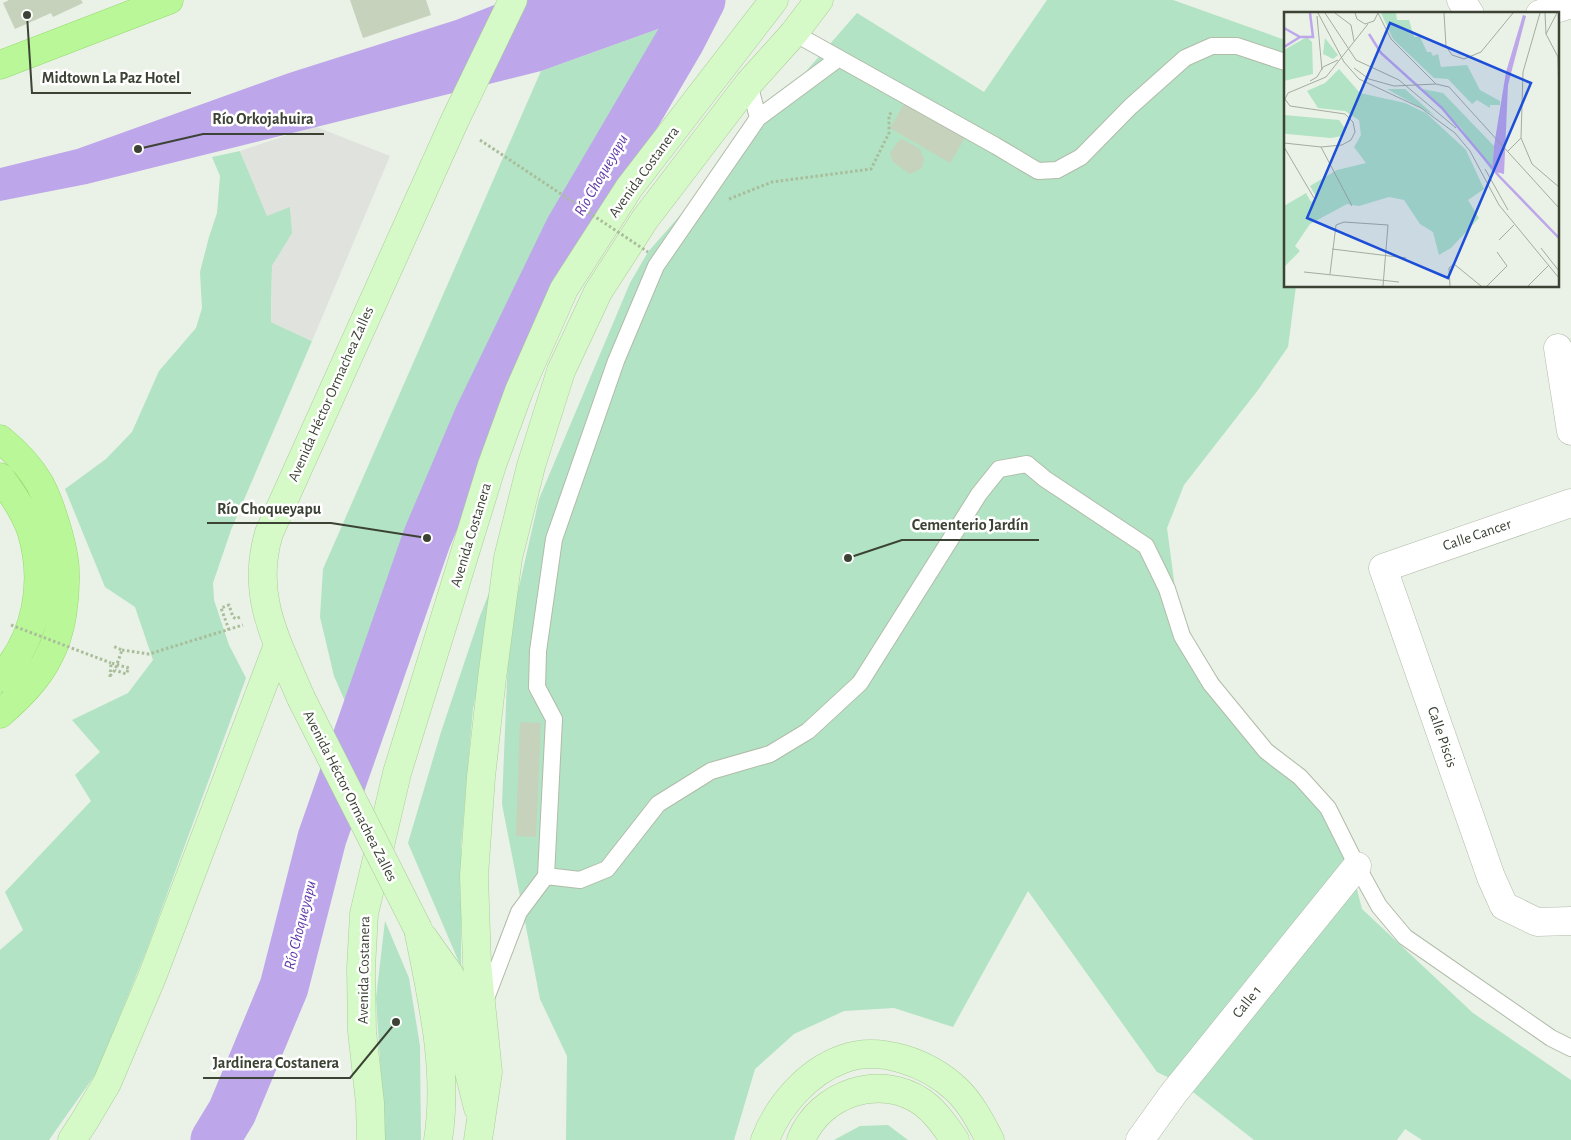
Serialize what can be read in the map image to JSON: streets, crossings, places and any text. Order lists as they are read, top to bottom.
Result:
{
  "streets": {
    "main road": ["Avenida Costanera", "Avenida Héctor Ormachea Zalles"],
    "street": ["Calle Cancer", "Calle Piscis", "Calle 1"]
  },
  "crossings": [
    ["Calle Cancer", "Calle Piscis"]
  ],
  "water": ["Río Choqueyapu"],
  "places": [
    "Midtown La Paz Hotel",
    "Río Orkojahuira",
    "Río Choqueyapu",
    "Cementerio Jardín",
    "Jardinera Costanera"
  ]
}
